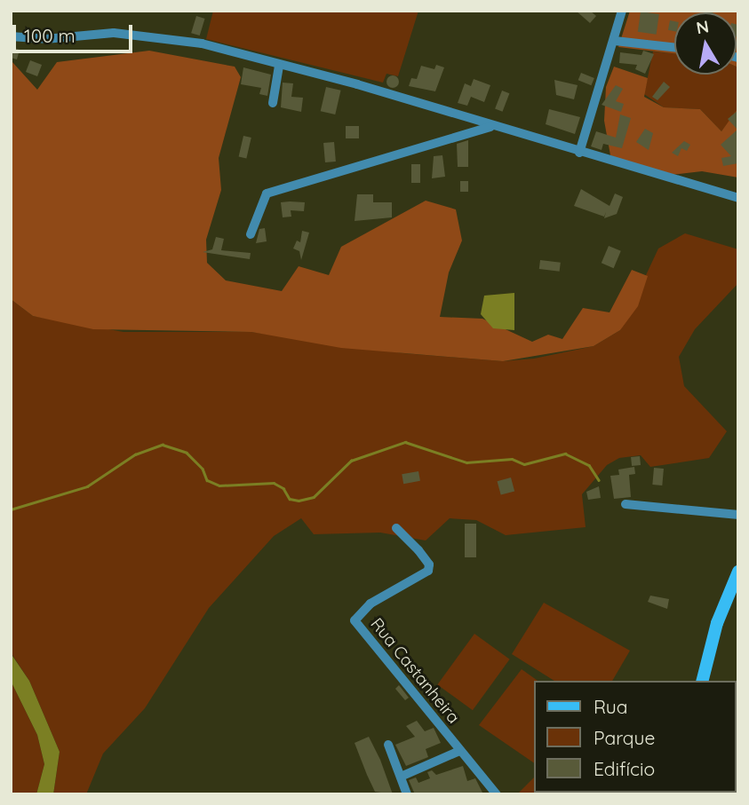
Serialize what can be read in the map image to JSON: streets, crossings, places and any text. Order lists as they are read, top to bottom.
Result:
{
  "streets": {
    "street": ["Rua Castanheira"]
  },
  "legend": ["Rua", "Parque", "Edifício"],
  "scale_bar": "100 m",
  "north": "top"
}
